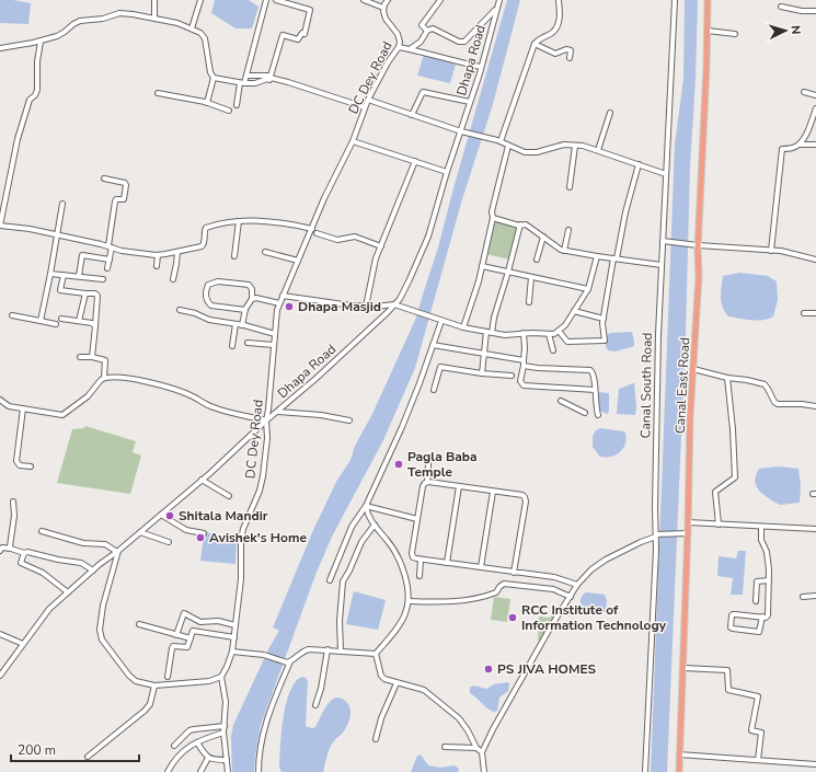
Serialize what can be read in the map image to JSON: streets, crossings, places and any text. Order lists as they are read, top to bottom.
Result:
{
  "streets": {
    "main road": ["Canal East Road"],
    "street": ["Dhapa Road", "DC Dey Road", "Canal South Road"]
  },
  "crossings": [
    ["Dhapa Road", "DC Dey Road"]
  ],
  "places": [
    "Dhapa Masjid",
    "Pagla Baba Temple",
    "Shitala Mandir",
    "Avishek's Home",
    "RCC Institute of Information Technology",
    "PS JIVA HOMES"
  ],
  "scale_bar": "200 m",
  "north": "right"
}
